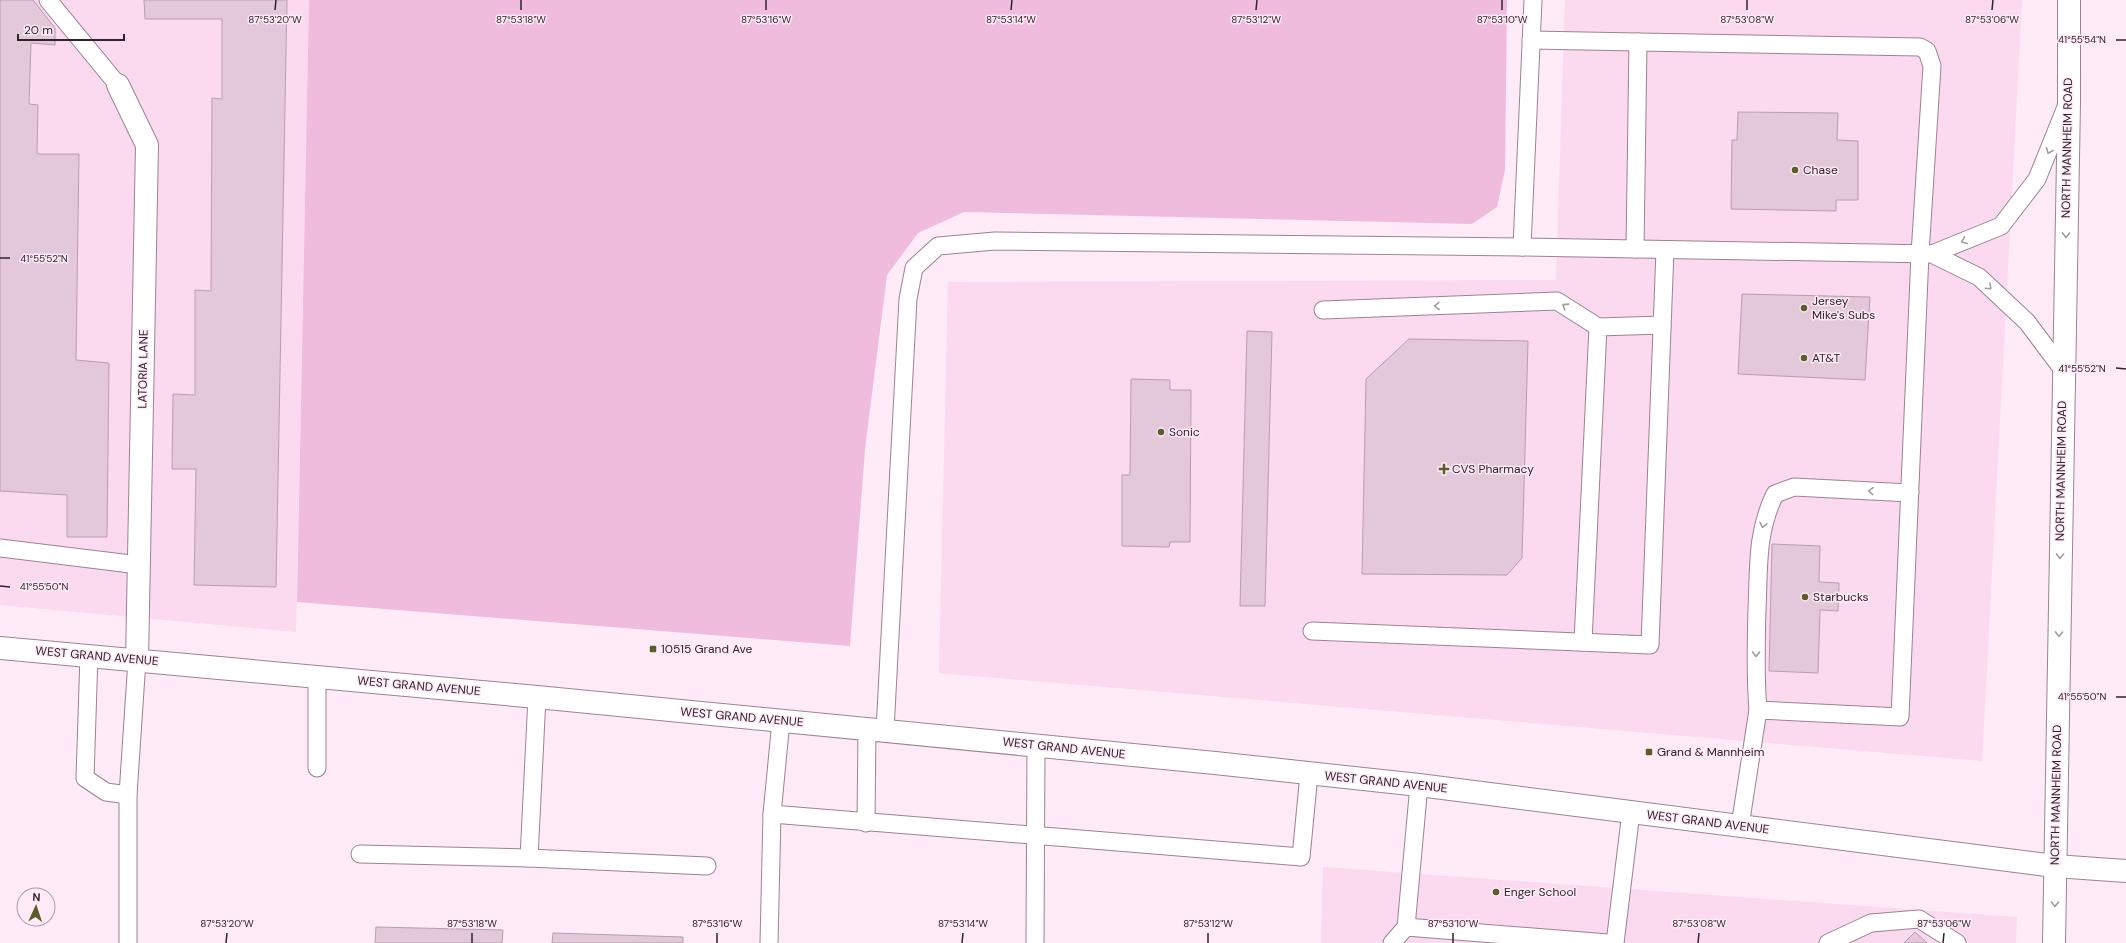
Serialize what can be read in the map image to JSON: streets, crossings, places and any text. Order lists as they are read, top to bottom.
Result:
{
  "streets": {
    "main road": ["NORTH MANNHEIM ROAD", "LATORIA LANE", "WEST GRAND AVENUE"]
  },
  "crossings": [
    ["NORTH MANNHEIM ROAD", "WEST GRAND AVENUE"],
    ["LATORIA LANE", "WEST GRAND AVENUE"]
  ],
  "one_way": ["NORTH MANNHEIM ROAD"],
  "places": {
    "other": [
      "Chase",
      "Jersey Mike's Subs",
      "AT&T",
      "Sonic",
      "Starbucks",
      "Enger School"
    ],
    "health": ["CVS Pharmacy"],
    "transit": ["10515 Grand Ave", "Grand & Mannheim"]
  },
  "scale_bar": "20 m",
  "north": "top",
  "coordinates": [
    "87°53'20\"W",
    "87°53'18\"W",
    "87°53'16\"W",
    "87°53'14\"W",
    "87°53'12\"W",
    "87°53'10\"W",
    "87°53'08\"W",
    "87°53'06\"W",
    "41°55'54\"N",
    "41°55'52\"N",
    "41°55'50\"N"
  ]
}
